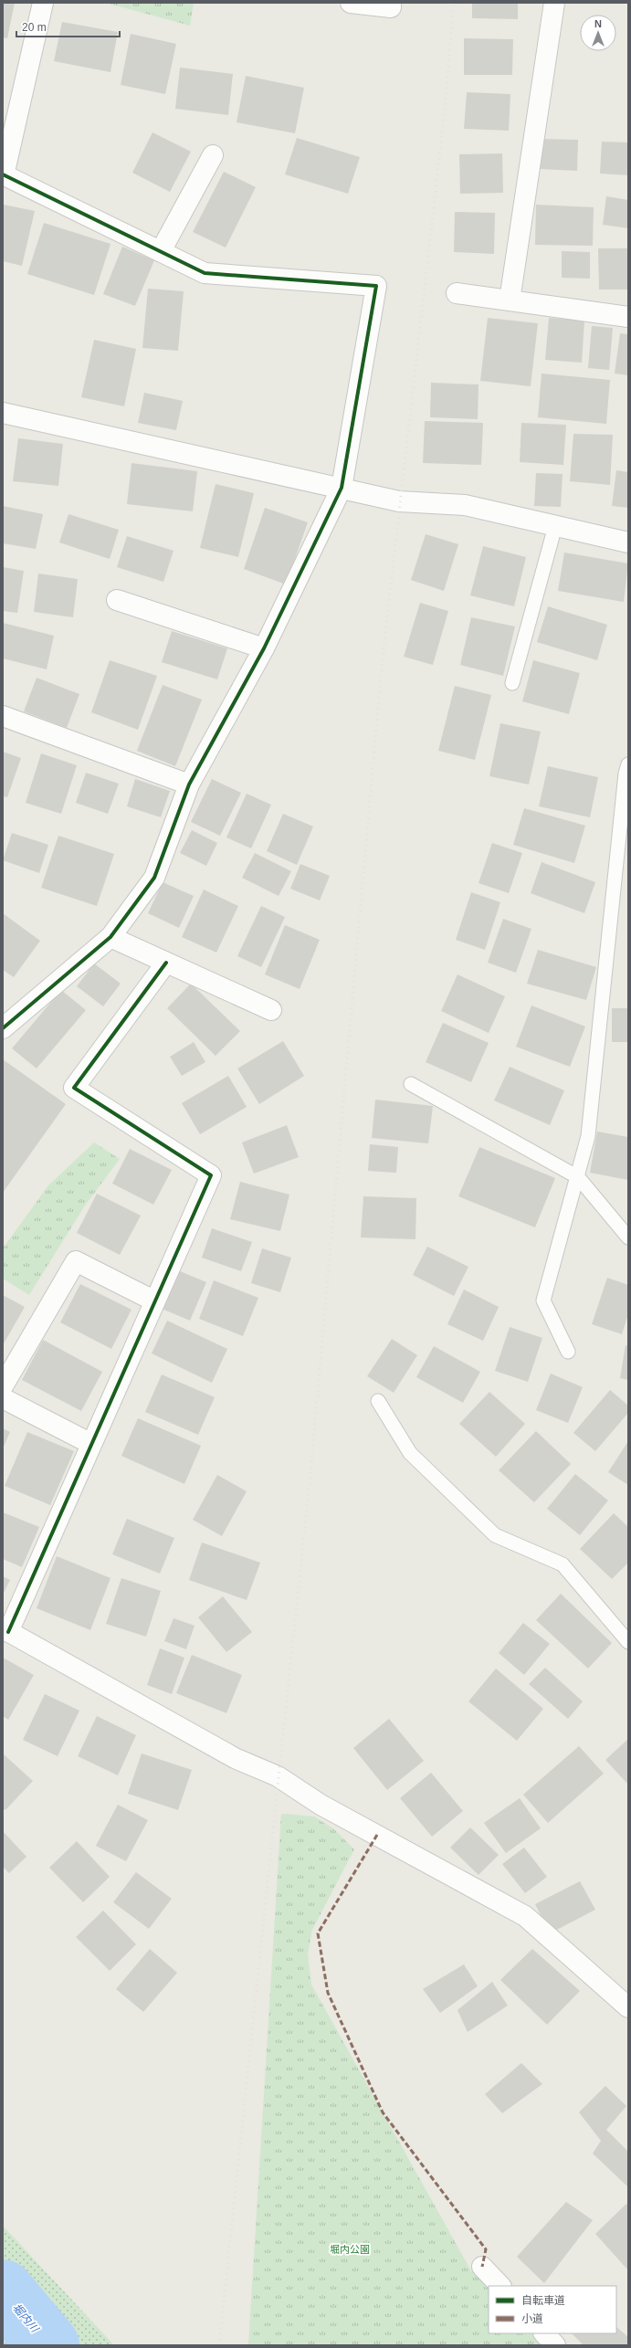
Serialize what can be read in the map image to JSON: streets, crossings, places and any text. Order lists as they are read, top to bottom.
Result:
{
  "water": ["堀内川"],
  "parks": ["堀内公園"],
  "legend": ["自転車道", "小道"],
  "scale_bar": "20 m",
  "north": "top"
}
